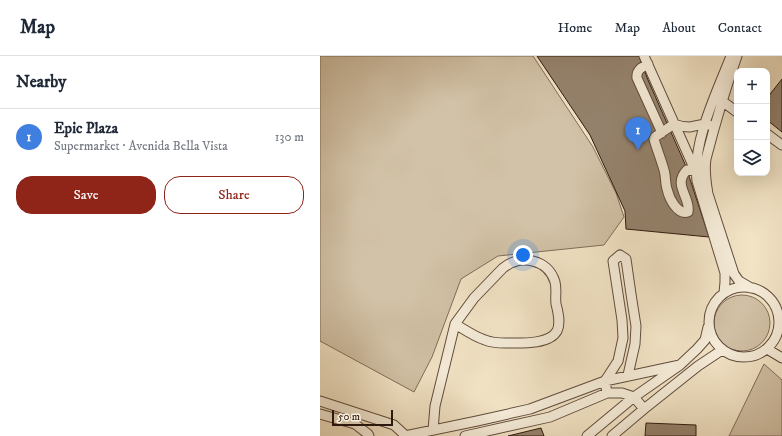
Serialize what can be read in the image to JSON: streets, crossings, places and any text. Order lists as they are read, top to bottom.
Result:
{
  "scale_bar": "50 m",
  "page": {
    "header": "Map",
    "nav": [
      "Home",
      "Map",
      "About",
      "Contact"
    ],
    "heading": "Nearby",
    "map_buttons": ["+", "−"],
    "list": [
      {
        "mark": "1",
        "name": "Epic Plaza",
        "note": "Supermarket · Avenida Bella Vista",
        "value": "130 m"
      }
    ],
    "pins": "1",
    "buttons": ["Save", "Share"],
    "scale": "50 m"
  }
}
